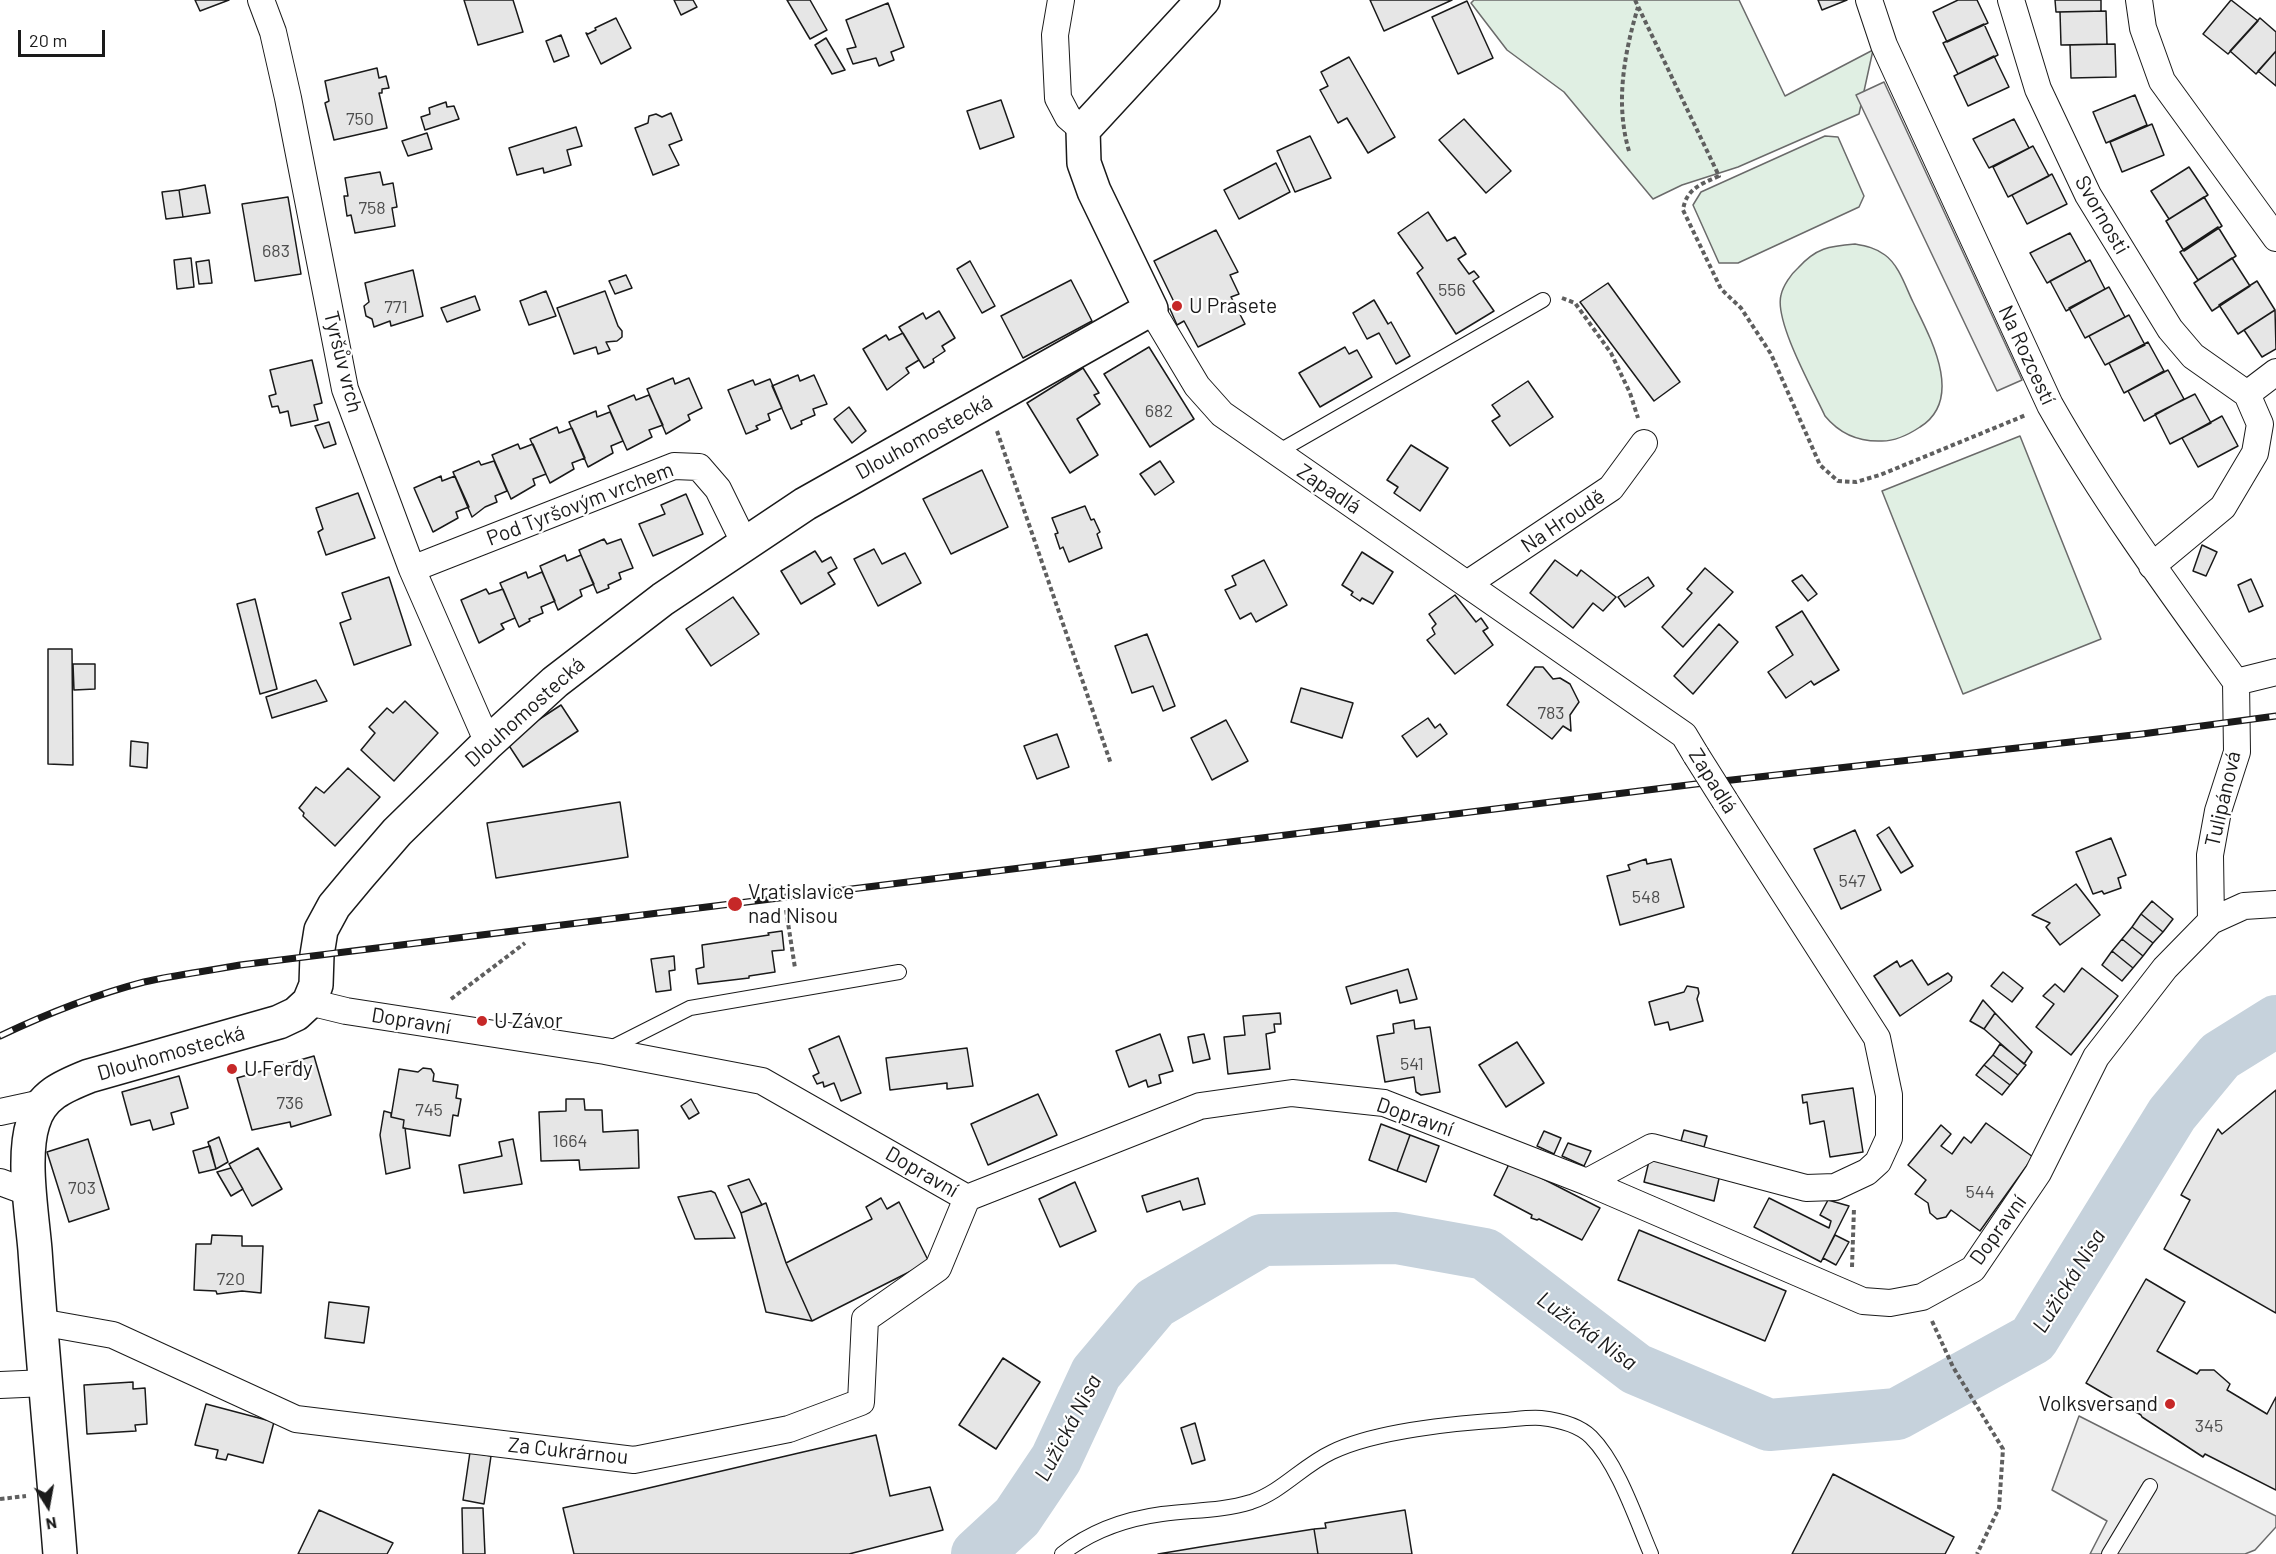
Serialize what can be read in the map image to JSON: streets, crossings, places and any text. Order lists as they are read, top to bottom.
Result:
{
  "streets": {
    "street": [
      "Svornosti",
      "Na Rozcestí",
      "Tyršův vrch",
      "Dlouhomostecká",
      "Zapadlá",
      "Pod Tyršovým vrchem",
      "Na Hroudě",
      "Tulipánová",
      "Dopravní",
      "Za Cukrárnou"
    ]
  },
  "crossings": [
    ["Na Rozcestí", "Tulipánová"],
    ["Tyršův vrch", "Dlouhomostecká"],
    ["Tyršův vrch", "Pod Tyršovým vrchem"],
    ["Dlouhomostecká", "Zapadlá"],
    ["Dlouhomostecká", "Pod Tyršovým vrchem"],
    ["Dlouhomostecká", "Dopravní"],
    ["Zapadlá", "Na Hroudě"],
    ["Zapadlá", "Dopravní"],
    ["Tulipánová", "Dopravní"],
    ["Dopravní", "Za Cukrárnou"]
  ],
  "water": ["Lužická Nisa"],
  "places": [
    "U Prasete",
    "Vratislavice nad Nisou",
    "U Závor",
    "U Ferdy",
    "Volksversand"
  ],
  "house_numbers": [
    "750",
    "758",
    "683",
    "556",
    "771",
    "682",
    "783",
    "547",
    "548",
    "541",
    "736",
    "745",
    "1664",
    "703",
    "544",
    "720",
    "345"
  ],
  "scale_bar": "20 m",
  "north": "bottom"
}
